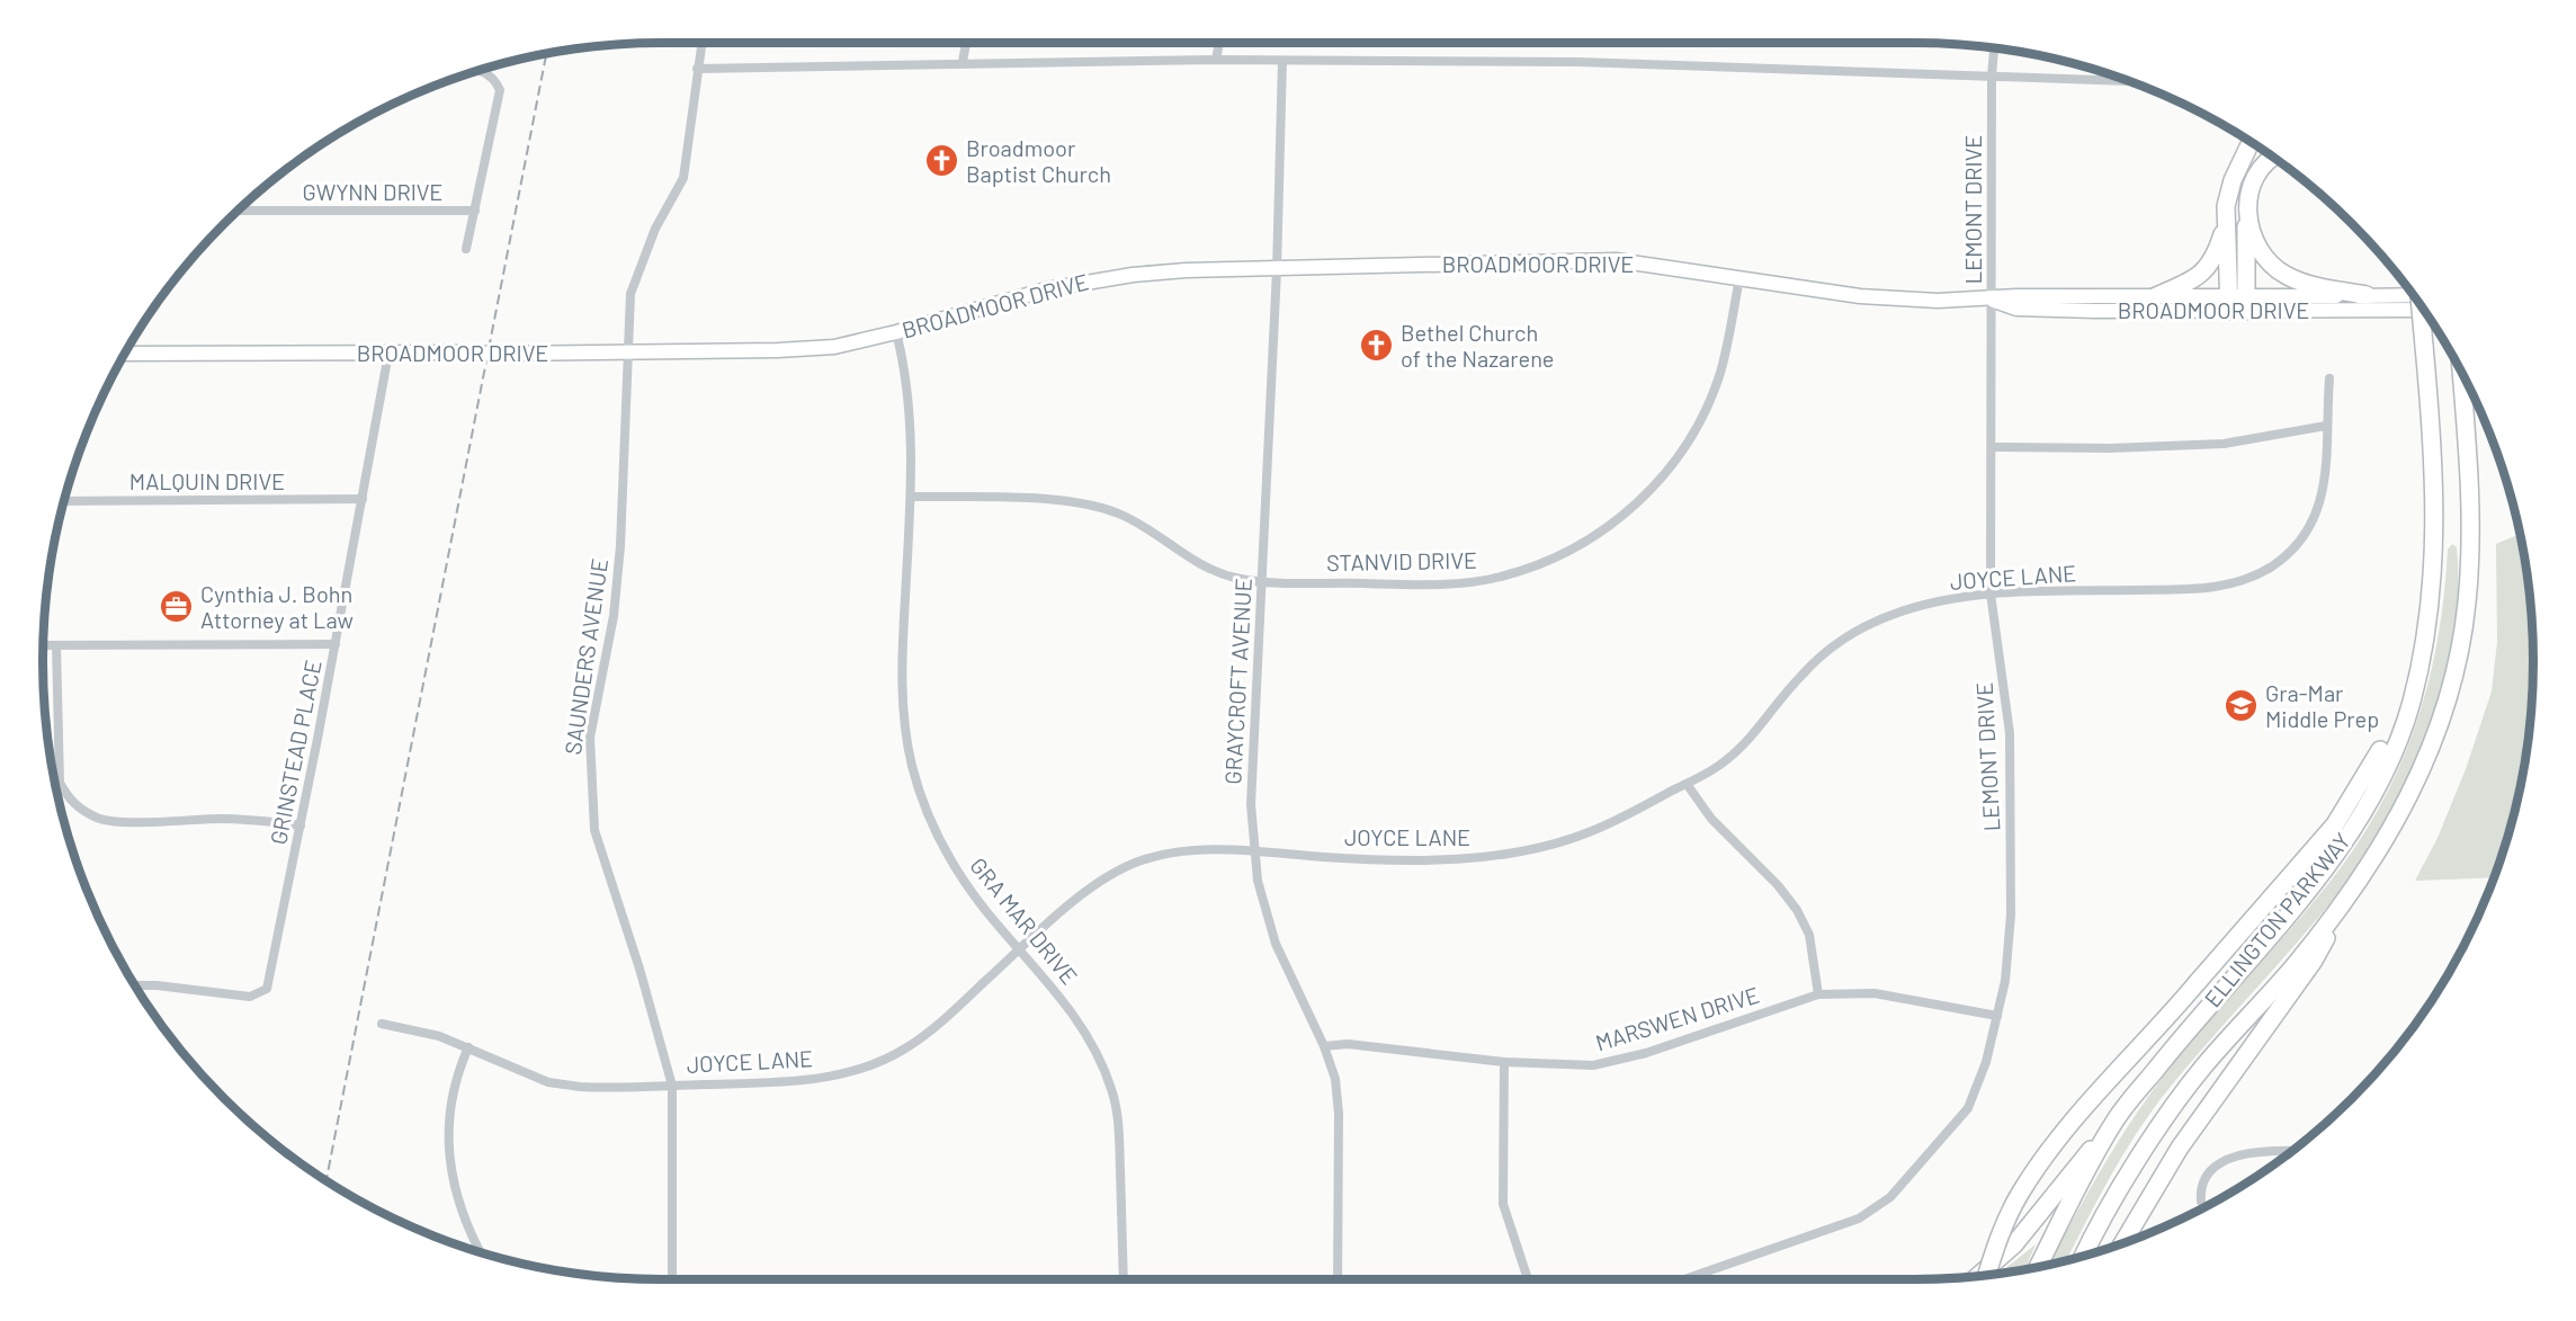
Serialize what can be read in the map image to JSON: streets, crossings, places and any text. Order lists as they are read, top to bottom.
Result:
{
  "streets": {
    "highway": ["ELLINGTON PARKWAY"],
    "main road": ["BROADMOOR DRIVE"],
    "street": [
      "GWYNN DRIVE",
      "LEMONT DRIVE",
      "MALQUIN DRIVE",
      "STANVID DRIVE",
      "JOYCE LANE",
      "SAUNDERS AVENUE",
      "GRAYCROFT AVENUE",
      "GRINSTEAD PLACE",
      "GRA MAR DRIVE",
      "MARSWEN DRIVE"
    ]
  },
  "crossings": [
    ["LEMONT DRIVE", "BROADMOOR DRIVE"],
    ["LEMONT DRIVE", "JOYCE LANE"],
    ["LEMONT DRIVE", "MARSWEN DRIVE"],
    ["BROADMOOR DRIVE", "STANVID DRIVE"],
    ["BROADMOOR DRIVE", "SAUNDERS AVENUE"],
    ["BROADMOOR DRIVE", "GRAYCROFT AVENUE"],
    ["BROADMOOR DRIVE", "GRINSTEAD PLACE"],
    ["BROADMOOR DRIVE", "GRA MAR DRIVE"],
    ["MALQUIN DRIVE", "GRINSTEAD PLACE"],
    ["STANVID DRIVE", "GRAYCROFT AVENUE"],
    ["STANVID DRIVE", "GRA MAR DRIVE"],
    ["JOYCE LANE", "SAUNDERS AVENUE"],
    ["JOYCE LANE", "GRAYCROFT AVENUE"],
    ["JOYCE LANE", "GRA MAR DRIVE"],
    ["GRAYCROFT AVENUE", "MARSWEN DRIVE"]
  ],
  "places": {
    "church": ["Broadmoor Baptist Church", "Bethel Church of the Nazarene"],
    "office": ["Cynthia J. Bohn Attorney at Law"],
    "school or university": ["Gra-Mar Middle Prep"]
  }
}
